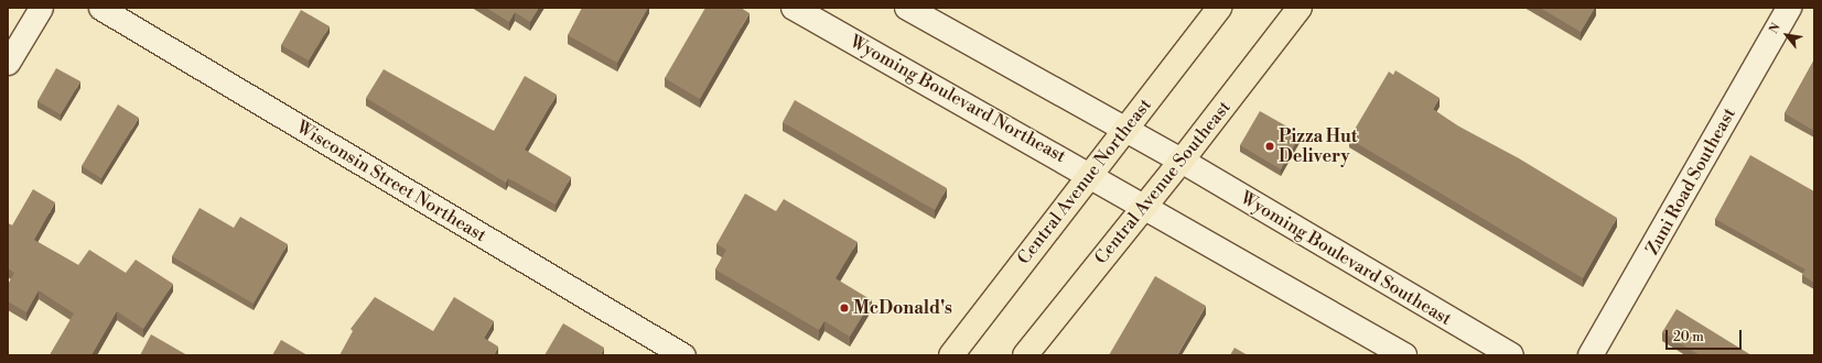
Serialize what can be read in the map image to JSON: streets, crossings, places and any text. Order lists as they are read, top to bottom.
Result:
{
  "streets": {
    "main road": [
      "Wyoming Boulevard Northeast",
      "Central Avenue Northeast",
      "Zuni Road Southeast",
      "Central Avenue Southeast",
      "Wyoming Boulevard Southeast"
    ],
    "street": ["Wisconsin Street Northeast"]
  },
  "crossings": [
    ["Wyoming Boulevard Northeast", "Central Avenue Northeast"],
    ["Wyoming Boulevard Northeast", "Central Avenue Southeast"],
    ["Central Avenue Southeast", "Wyoming Boulevard Southeast"]
  ],
  "places": ["Pizza Hut Delivery", "McDonald's"],
  "scale_bar": "20 m",
  "north": "top left"
}
